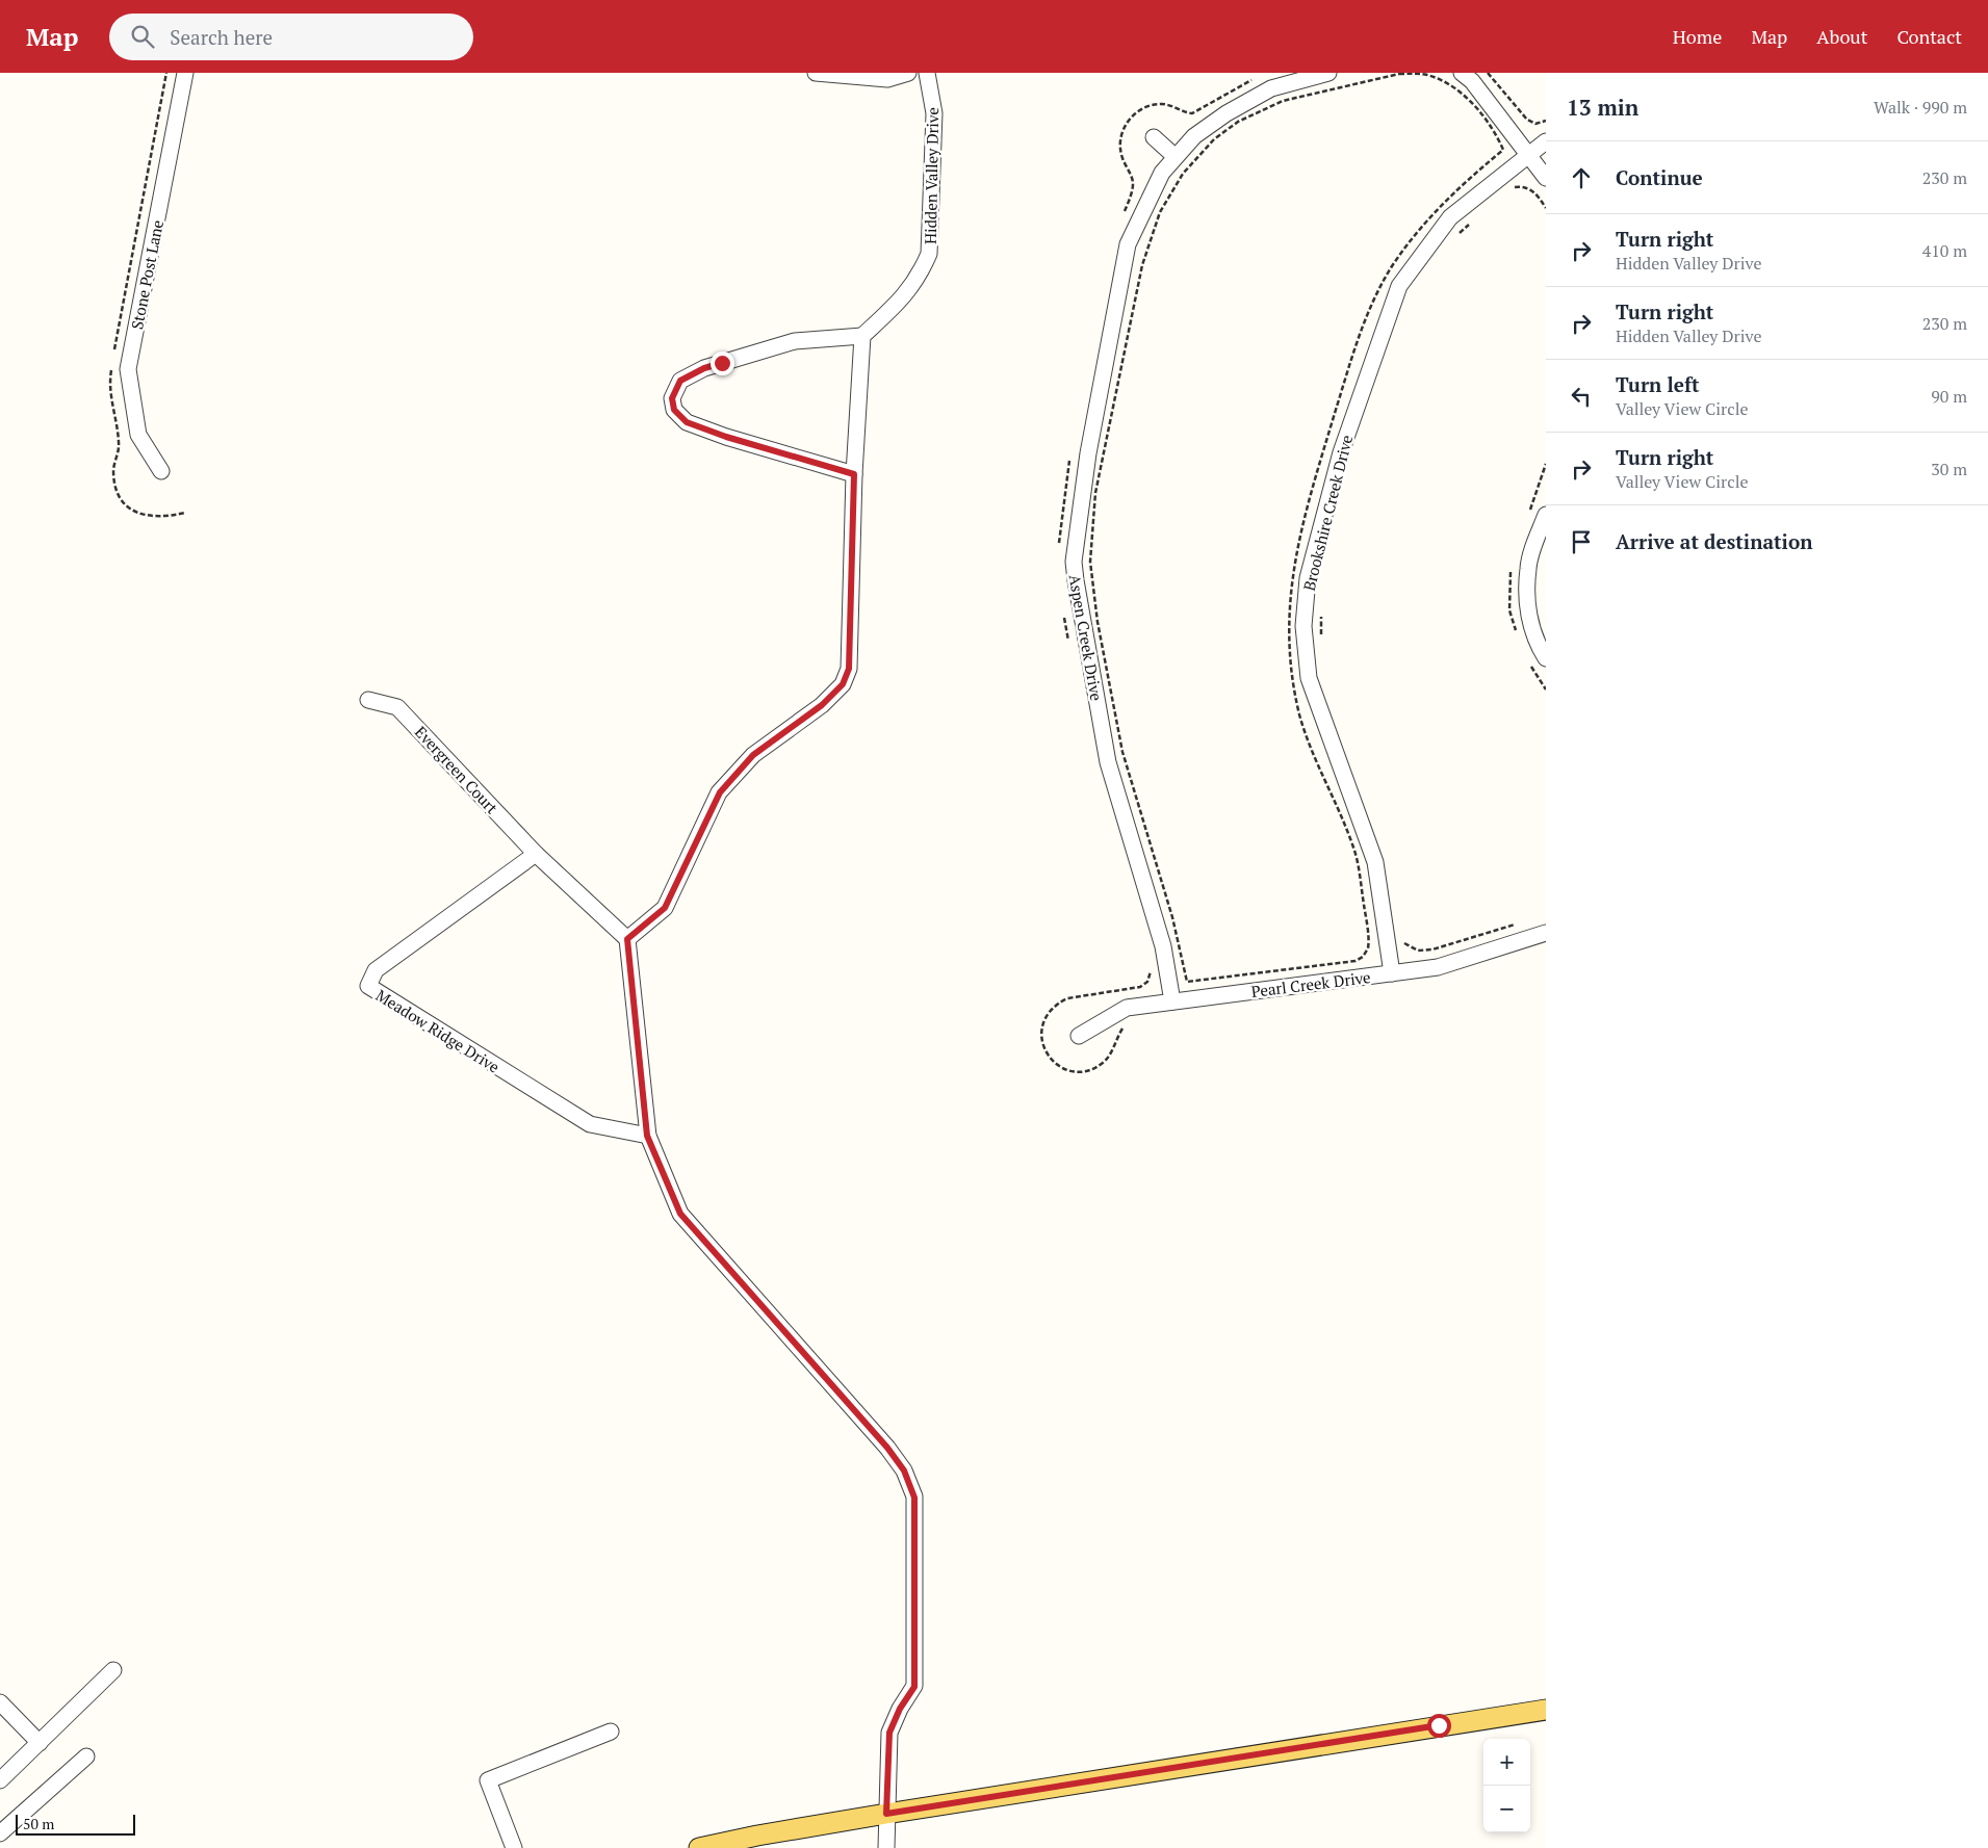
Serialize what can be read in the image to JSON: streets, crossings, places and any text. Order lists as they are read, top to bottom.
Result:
{
  "streets": {
    "street": [
      "Hidden Valley Drive",
      "Stone Post Lane",
      "Brookshire Creek Drive",
      "Aspen Creek Drive",
      "Evergreen Court",
      "Pearl Creek Drive",
      "Meadow Ridge Drive"
    ]
  },
  "crossings": [
    ["Brookshire Creek Drive", "Pearl Creek Drive"],
    ["Aspen Creek Drive", "Pearl Creek Drive"],
    ["Evergreen Court", "Meadow Ridge Drive"]
  ],
  "scale_bar": "50 m",
  "page": {
    "header": "Map",
    "search": "Search here",
    "nav": [
      "Home",
      "Map",
      "About",
      "Contact"
    ],
    "heading": ["13 min", "Walk · 990 m"],
    "list": [
      ["Continue", "230 m"],
      ["Turn right", "Hidden Valley Drive", "410 m"],
      ["Turn right", "Hidden Valley Drive", "230 m"],
      ["Turn left", "Valley View Circle", "90 m"],
      ["Turn right", "Valley View Circle", "30 m"],
      "Arrive at destination"
    ],
    "map_buttons": ["+", "−"],
    "scale": "50 m"
  }
}
